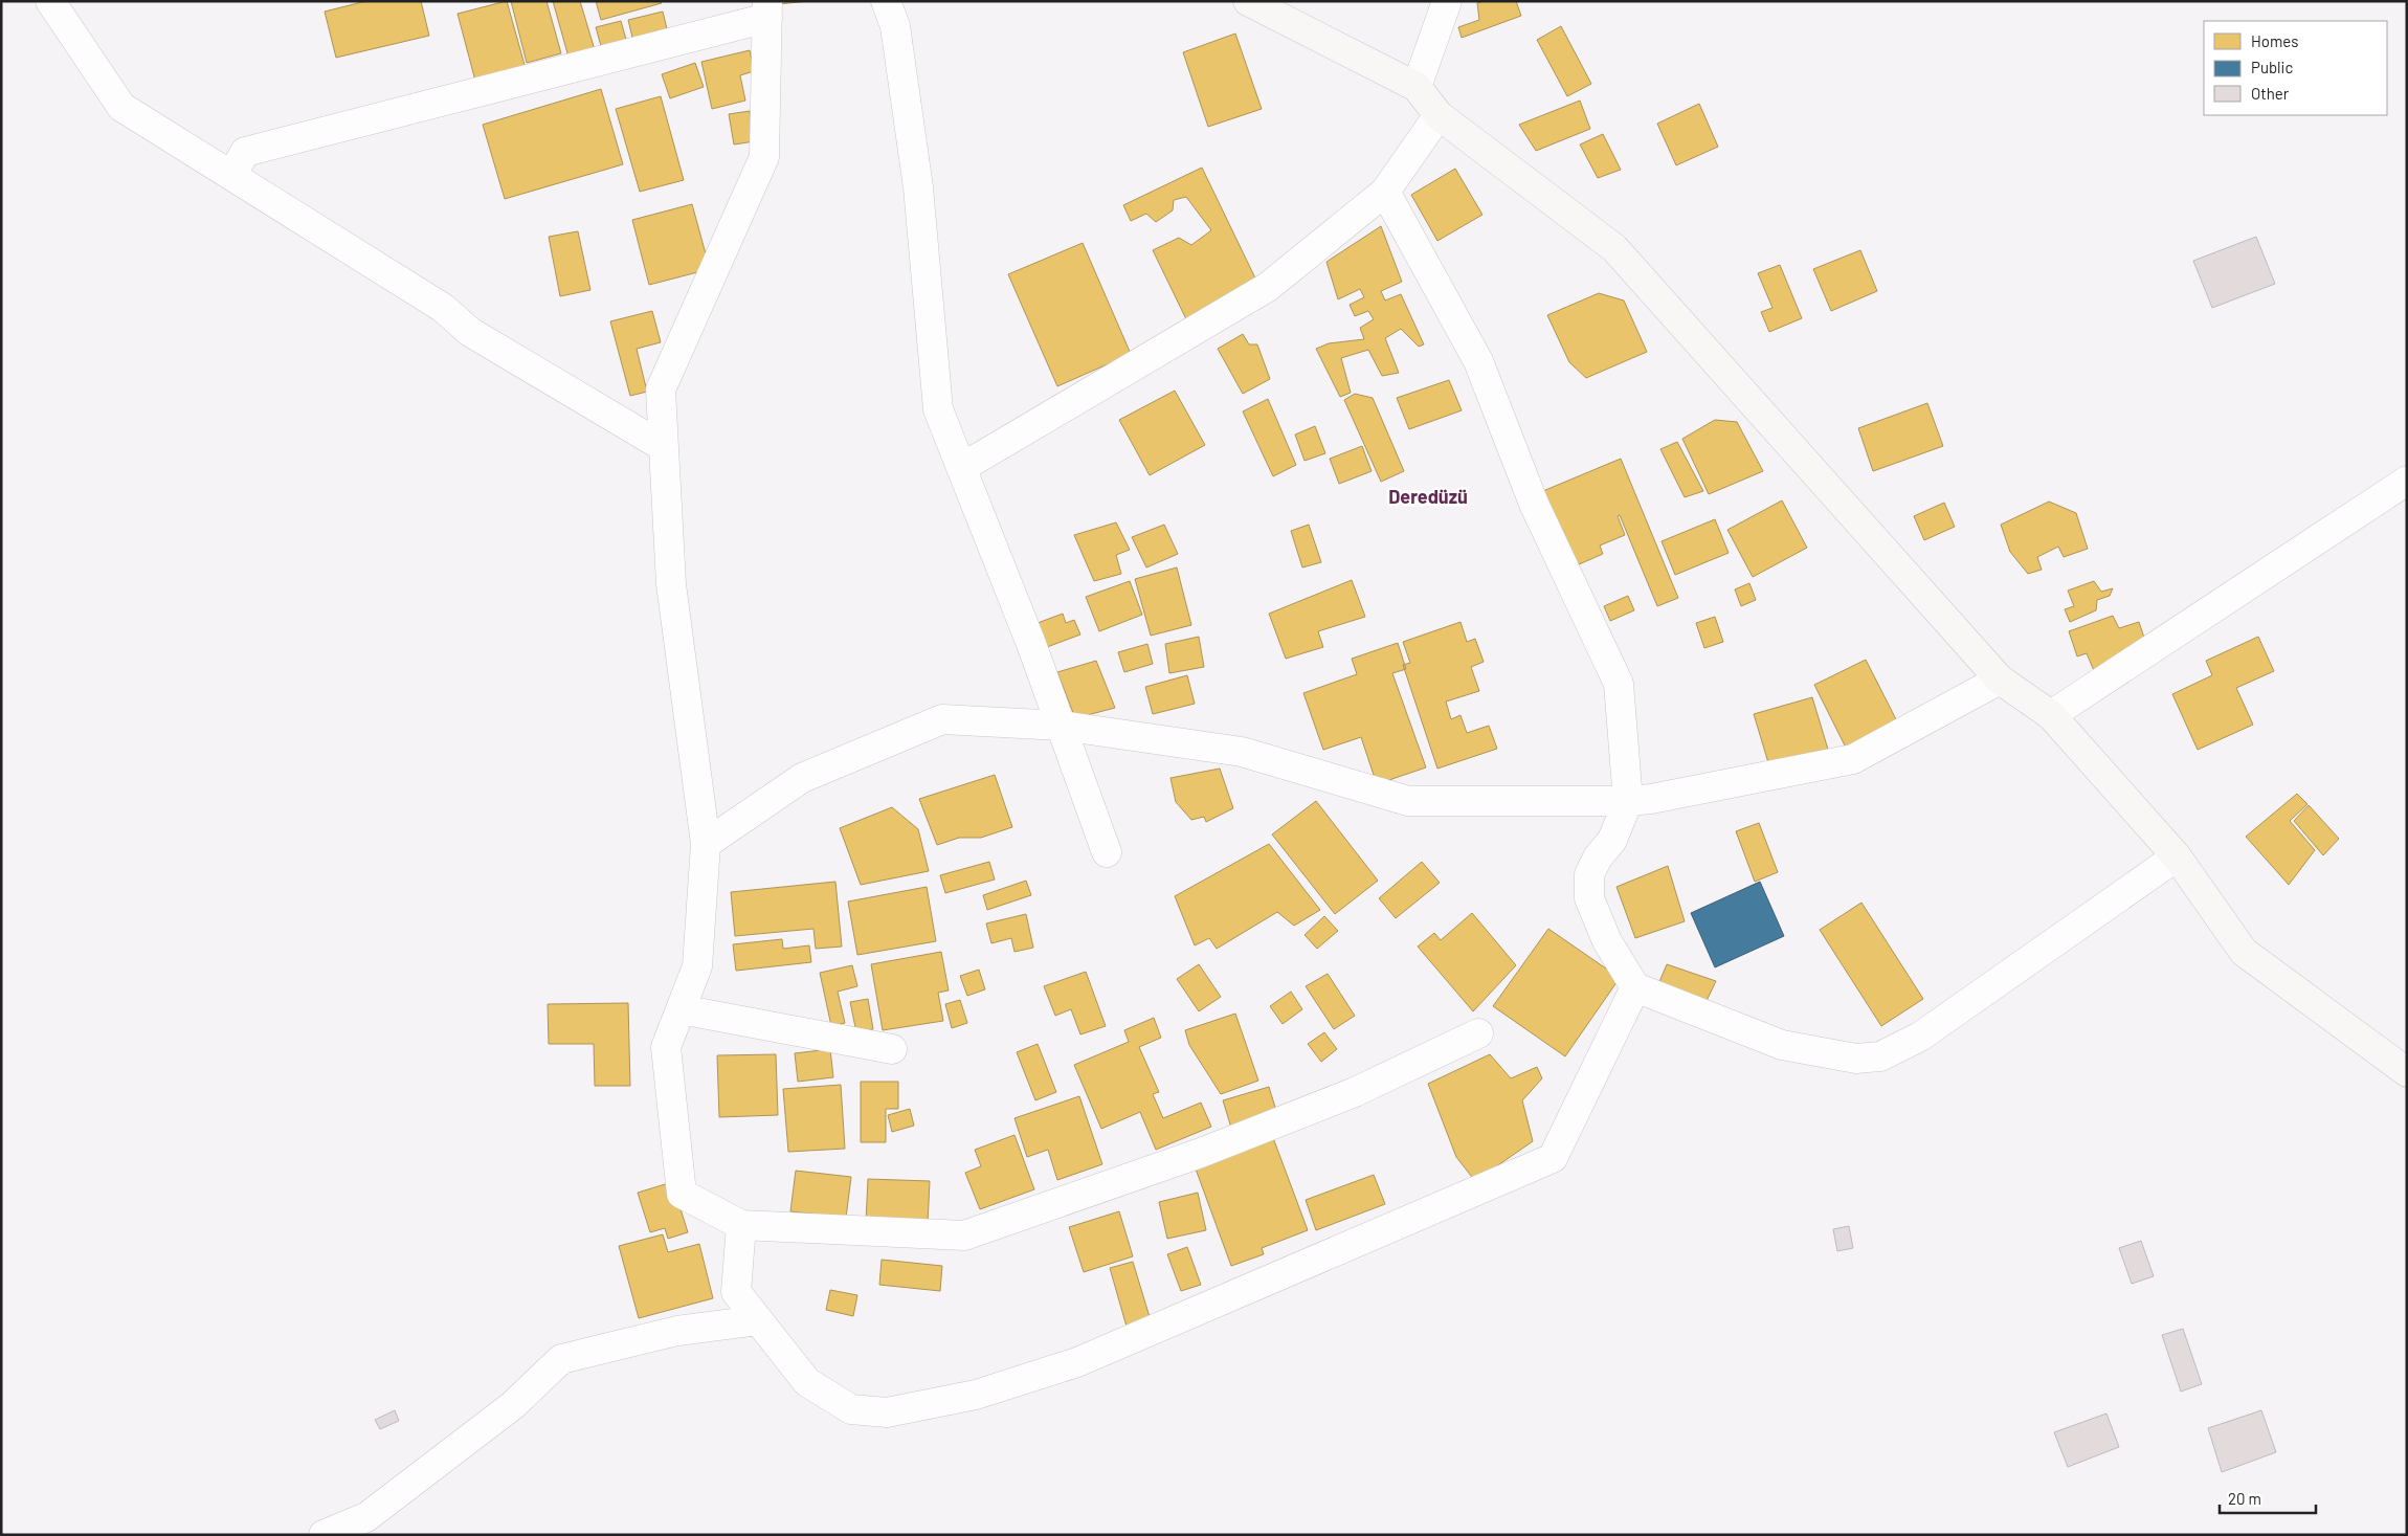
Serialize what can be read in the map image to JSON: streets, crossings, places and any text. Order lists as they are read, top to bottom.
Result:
{
  "districts": ["Deredüzü"],
  "legend": ["Homes", "Public", "Other"],
  "scale_bar": "20 m"
}
